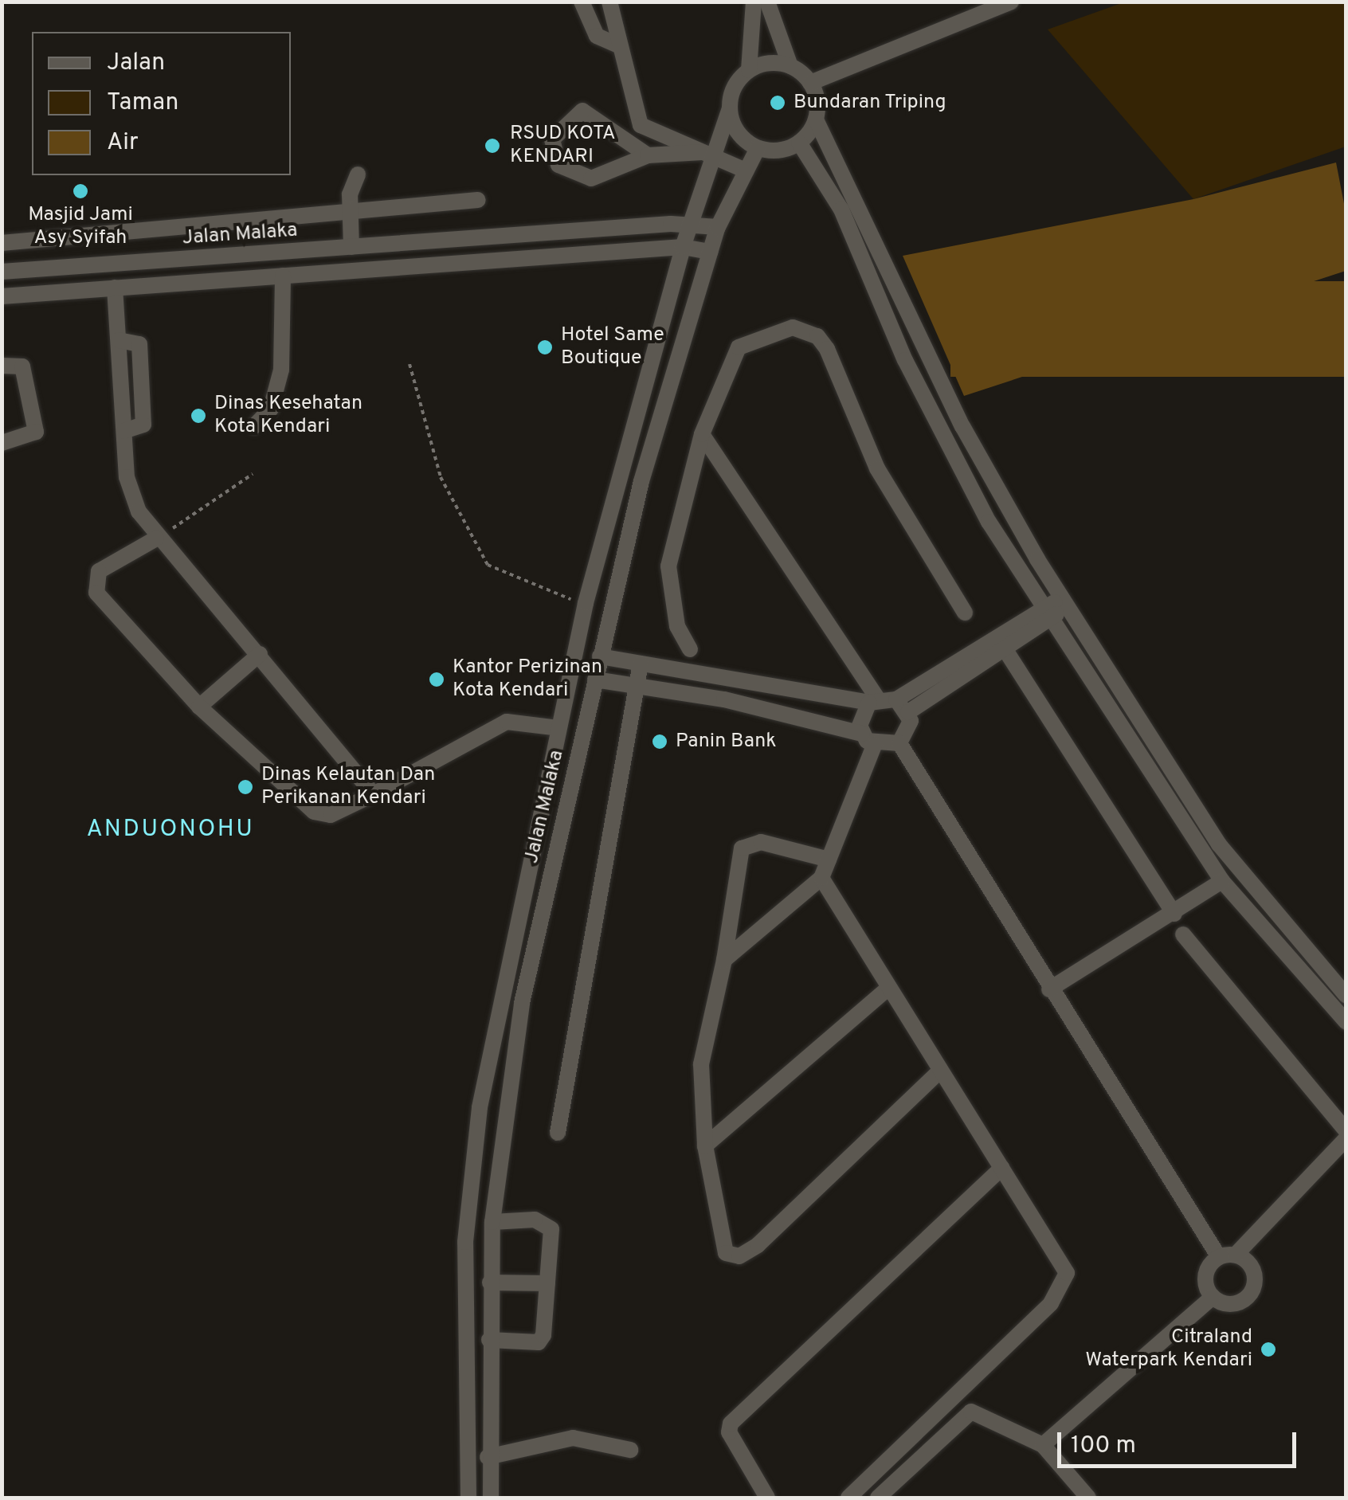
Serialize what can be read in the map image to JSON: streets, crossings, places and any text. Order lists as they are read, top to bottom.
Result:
{
  "streets": {
    "street": ["Jalan Malaka"]
  },
  "districts": ["ANDUONOHU"],
  "places": [
    "Bundaran Triping",
    "RSUD KOTA KENDARI",
    "Masjid Jami Asy Syifah",
    "Hotel Same Boutique",
    "Dinas Kesehatan Kota Kendari",
    "Kantor Perizinan Kota Kendari",
    "Panin Bank",
    "Dinas Kelautan Dan Perikanan Kendari",
    "Citraland Waterpark Kendari"
  ],
  "legend": ["Jalan", "Taman", "Air"],
  "scale_bar": "100 m"
}
